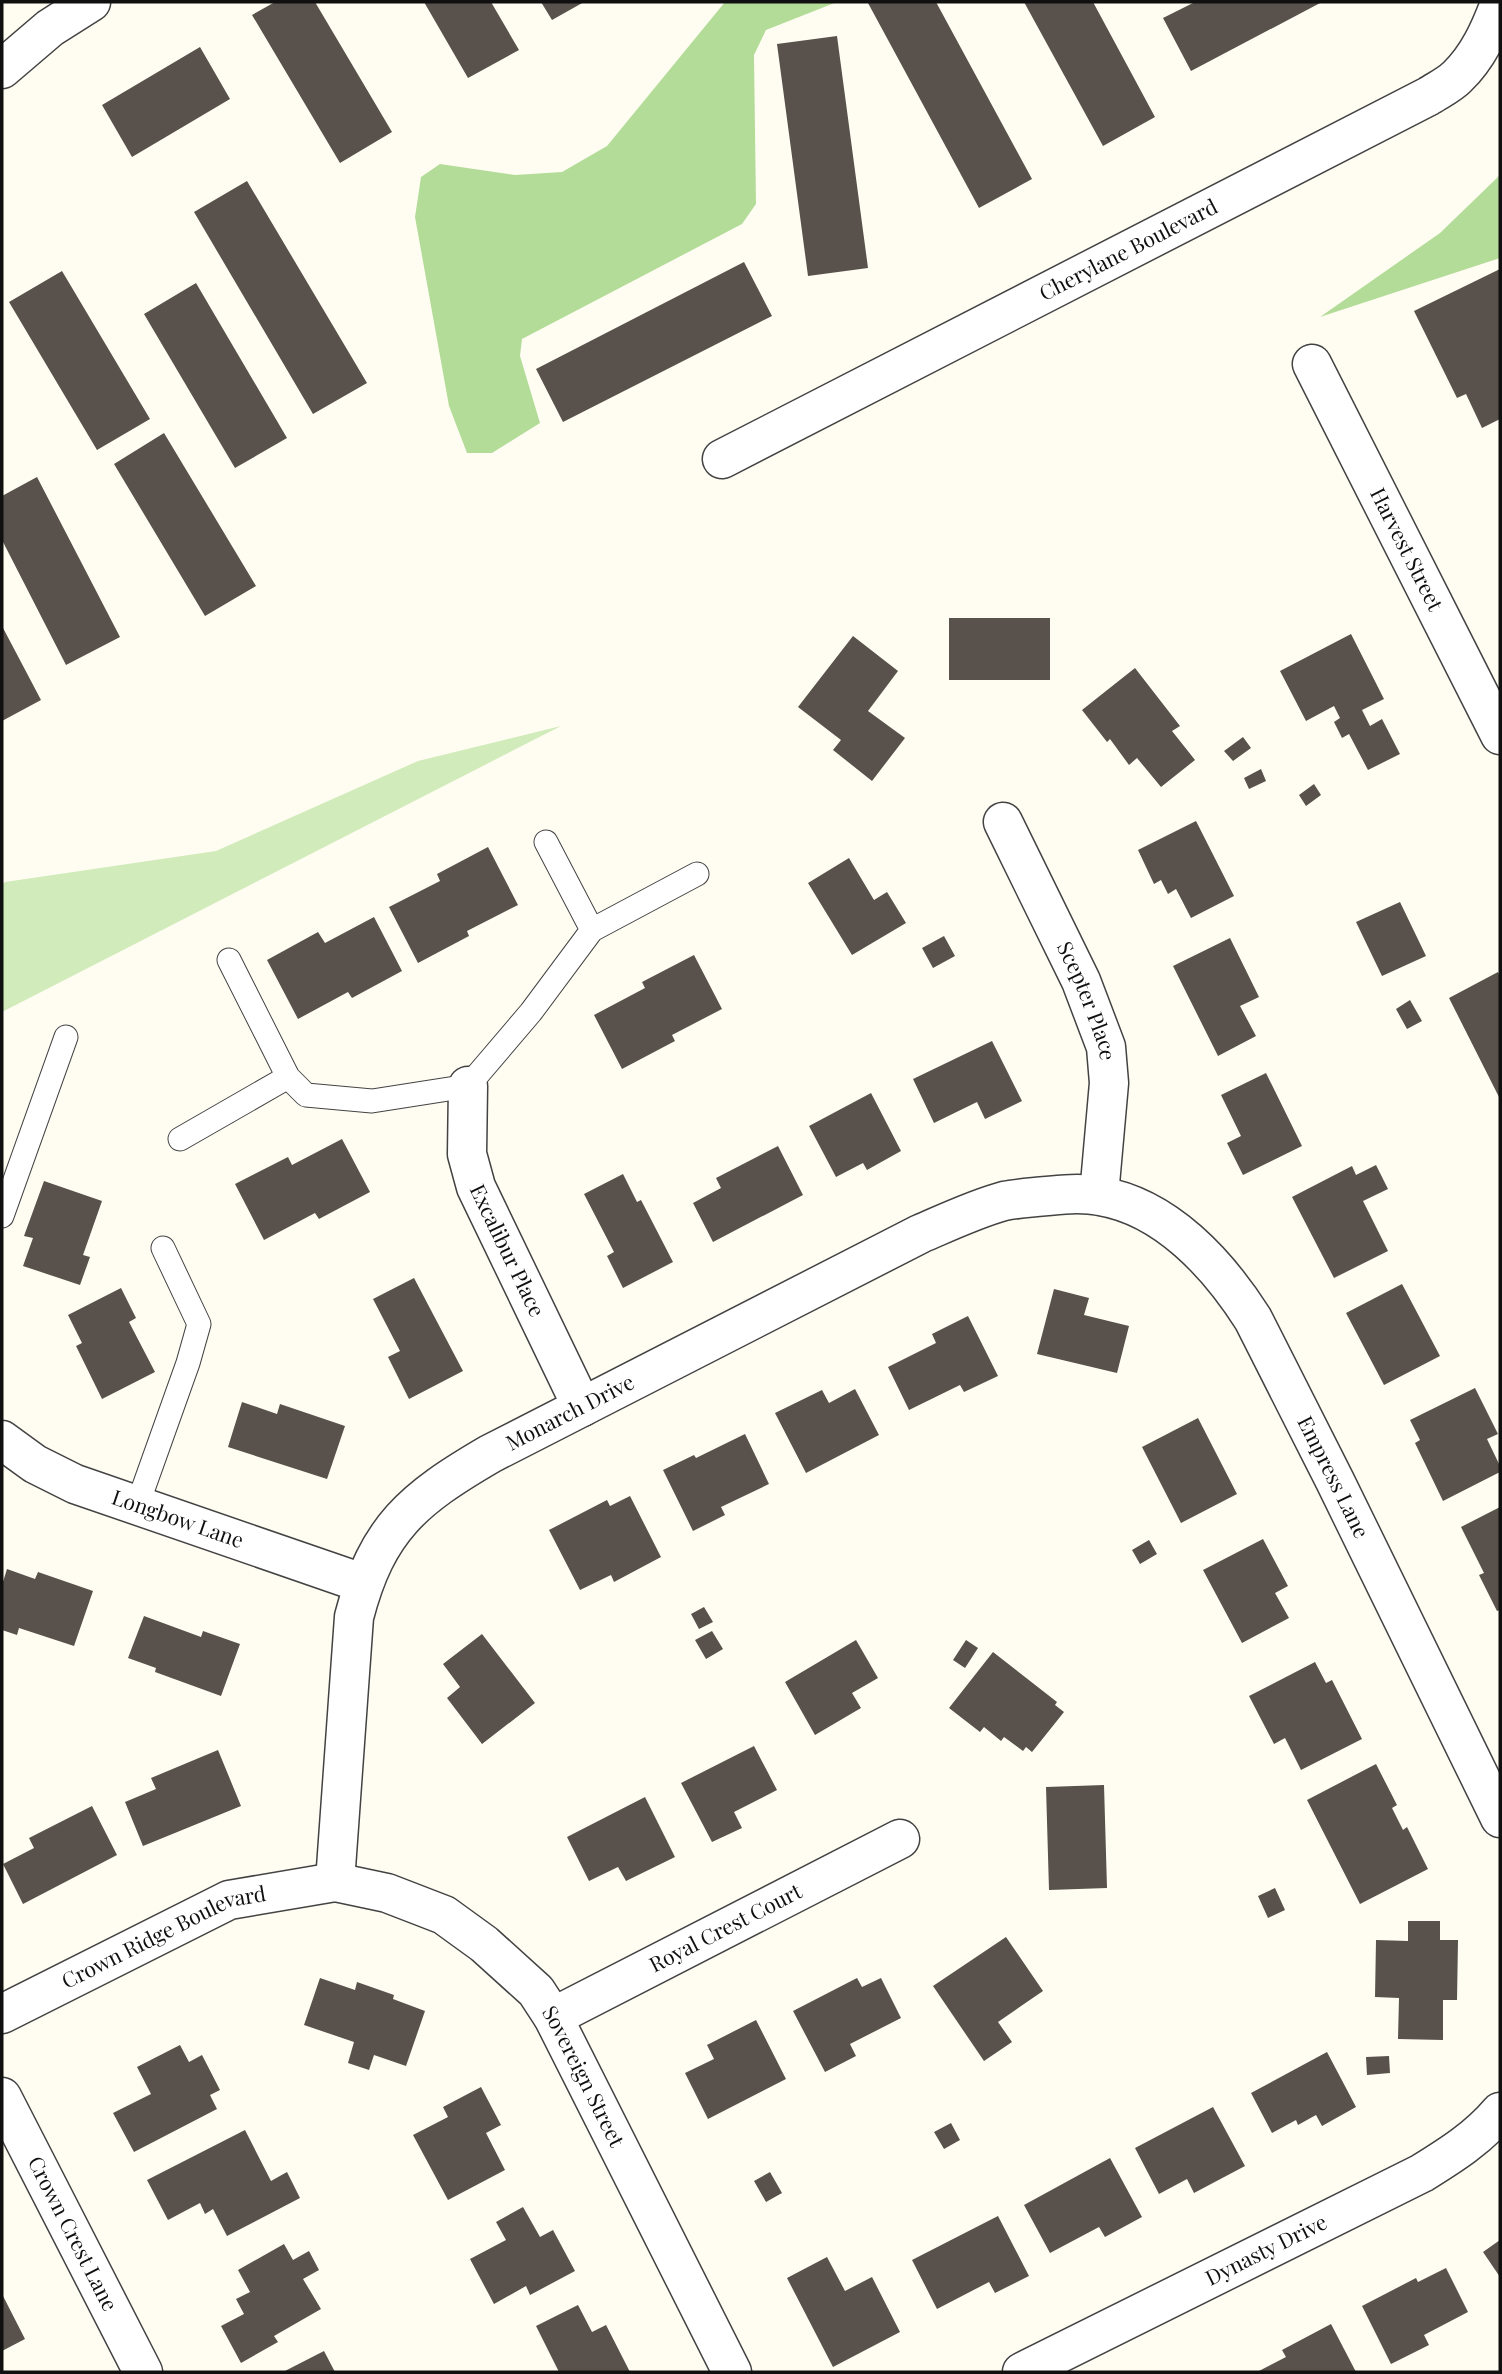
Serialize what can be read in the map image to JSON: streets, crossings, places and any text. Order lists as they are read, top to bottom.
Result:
{
  "streets": {
    "street": [
      "Cherylane Boulevard",
      "Harvest Street",
      "Scepter Place",
      "Excalibur Place",
      "Monarch Drive",
      "Empress Lane",
      "Longbow Lane",
      "Royal Crest Court",
      "Crown Ridge Boulevard",
      "Sovereign Street",
      "Crown Crest Lane",
      "Dynasty Drive"
    ]
  },
  "crossings": [
    ["Scepter Place", "Monarch Drive"],
    ["Scepter Place", "Empress Lane"],
    ["Excalibur Place", "Monarch Drive"],
    ["Monarch Drive", "Empress Lane"],
    ["Monarch Drive", "Longbow Lane"],
    ["Monarch Drive", "Crown Ridge Boulevard"],
    ["Monarch Drive", "Sovereign Street"],
    ["Royal Crest Court", "Sovereign Street"],
    ["Crown Ridge Boulevard", "Sovereign Street"]
  ]
}
